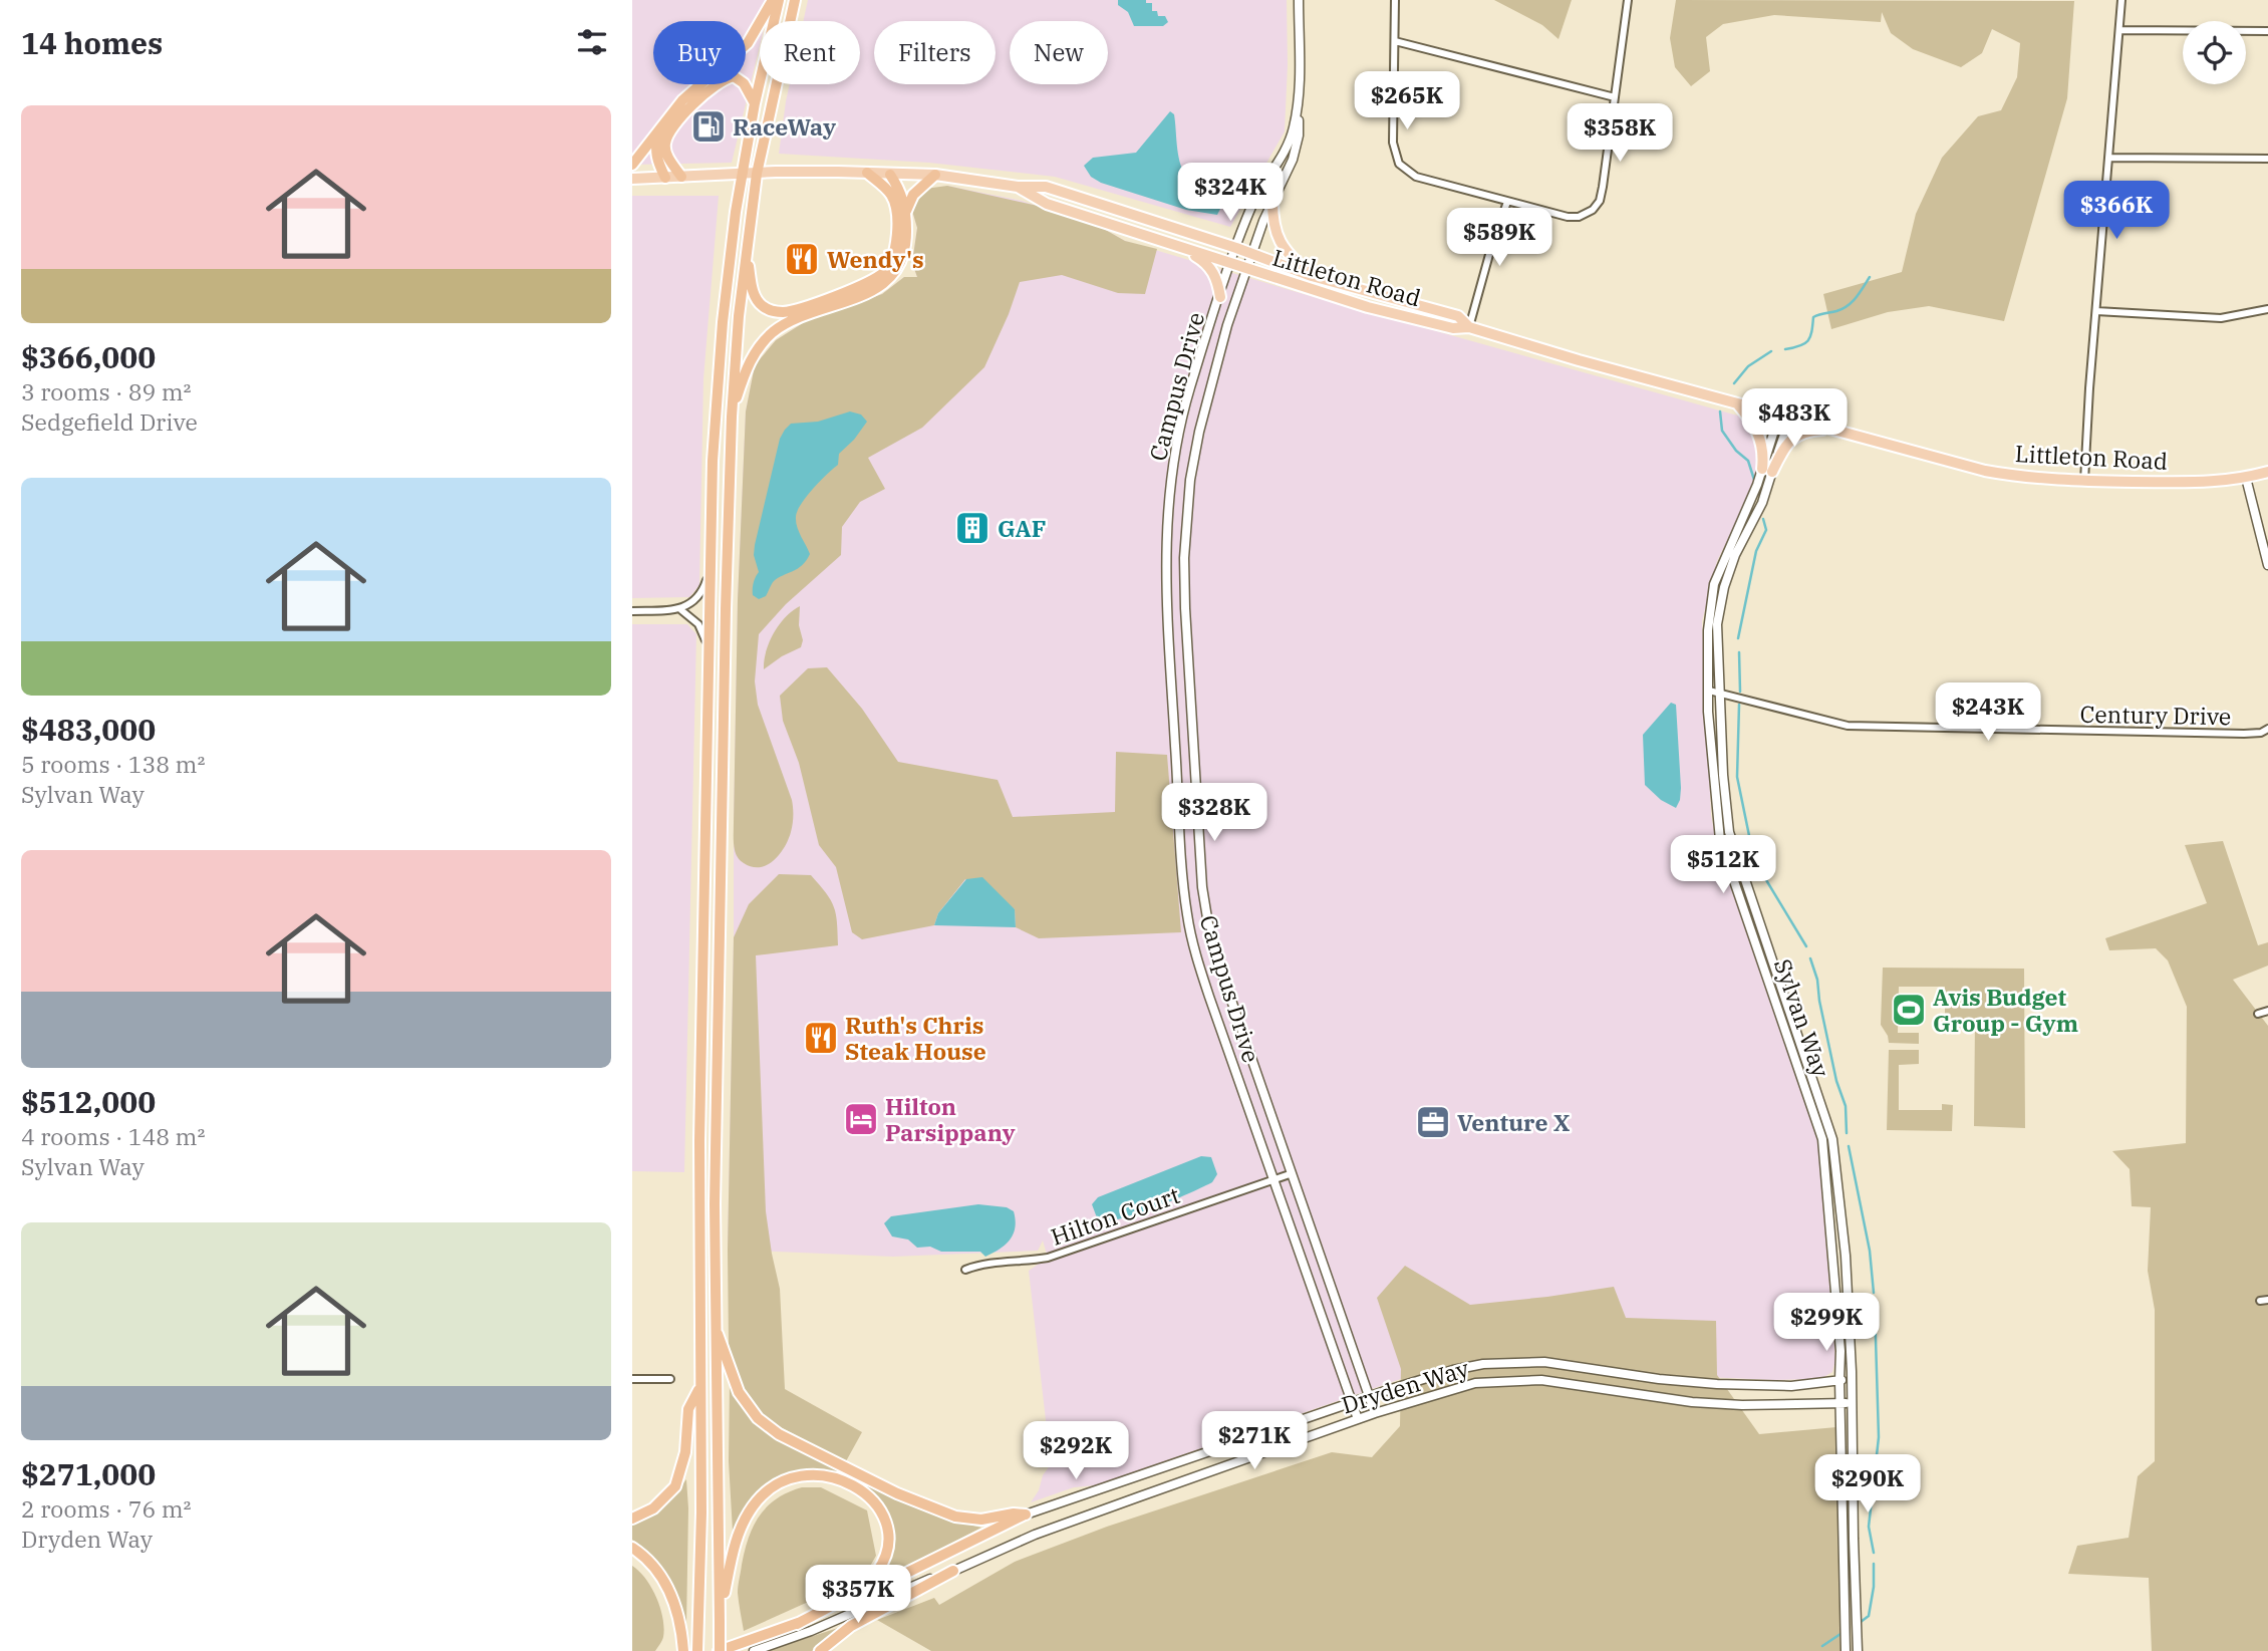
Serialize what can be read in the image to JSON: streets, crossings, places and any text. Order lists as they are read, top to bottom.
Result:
{
  "streets": {
    "main road": ["Littleton Road"],
    "street": [
      "Campus Drive",
      "Century Drive",
      "Sylvan Way",
      "Hilton Court",
      "Dryden Way"
    ]
  },
  "crossings": [
    ["Littleton Road", "Campus Drive"],
    ["Littleton Road", "Sylvan Way"],
    ["Campus Drive", "Hilton Court"],
    ["Campus Drive", "Dryden Way"],
    ["Century Drive", "Sylvan Way"],
    ["Sylvan Way", "Dryden Way"]
  ],
  "places": {
    "fuel station": ["RaceWay"],
    "restaurant": ["Wendy's", "Ruth's Chris Steak House"],
    "building": ["GAF"],
    "sports": ["Avis Budget Group - Gym"],
    "hotel": ["Hilton Parsippany"],
    "office": ["Venture X"]
  },
  "page": {
    "heading": "14 homes",
    "chip": [
      "Buy",
      "Rent",
      "Filters",
      "New"
    ],
    "price": [
      "$265K",
      "$358K",
      "$324K",
      "$366K",
      "$589K",
      "$483K",
      "$243K",
      "$328K",
      "$512K",
      "$299K",
      "$271K",
      "$292K",
      "$290K",
      "$357K"
    ],
    "list": [
      {
        "name": "$366,000",
        "note": "3 rooms · 89 m² · Sedgefield Drive"
      },
      {
        "name": "$483,000",
        "note": "5 rooms · 138 m² · Sylvan Way"
      },
      {
        "name": "$512,000",
        "note": "4 rooms · 148 m² · Sylvan Way"
      },
      {
        "name": "$271,000",
        "note": "2 rooms · 76 m² · Dryden Way"
      }
    ]
  }
}
